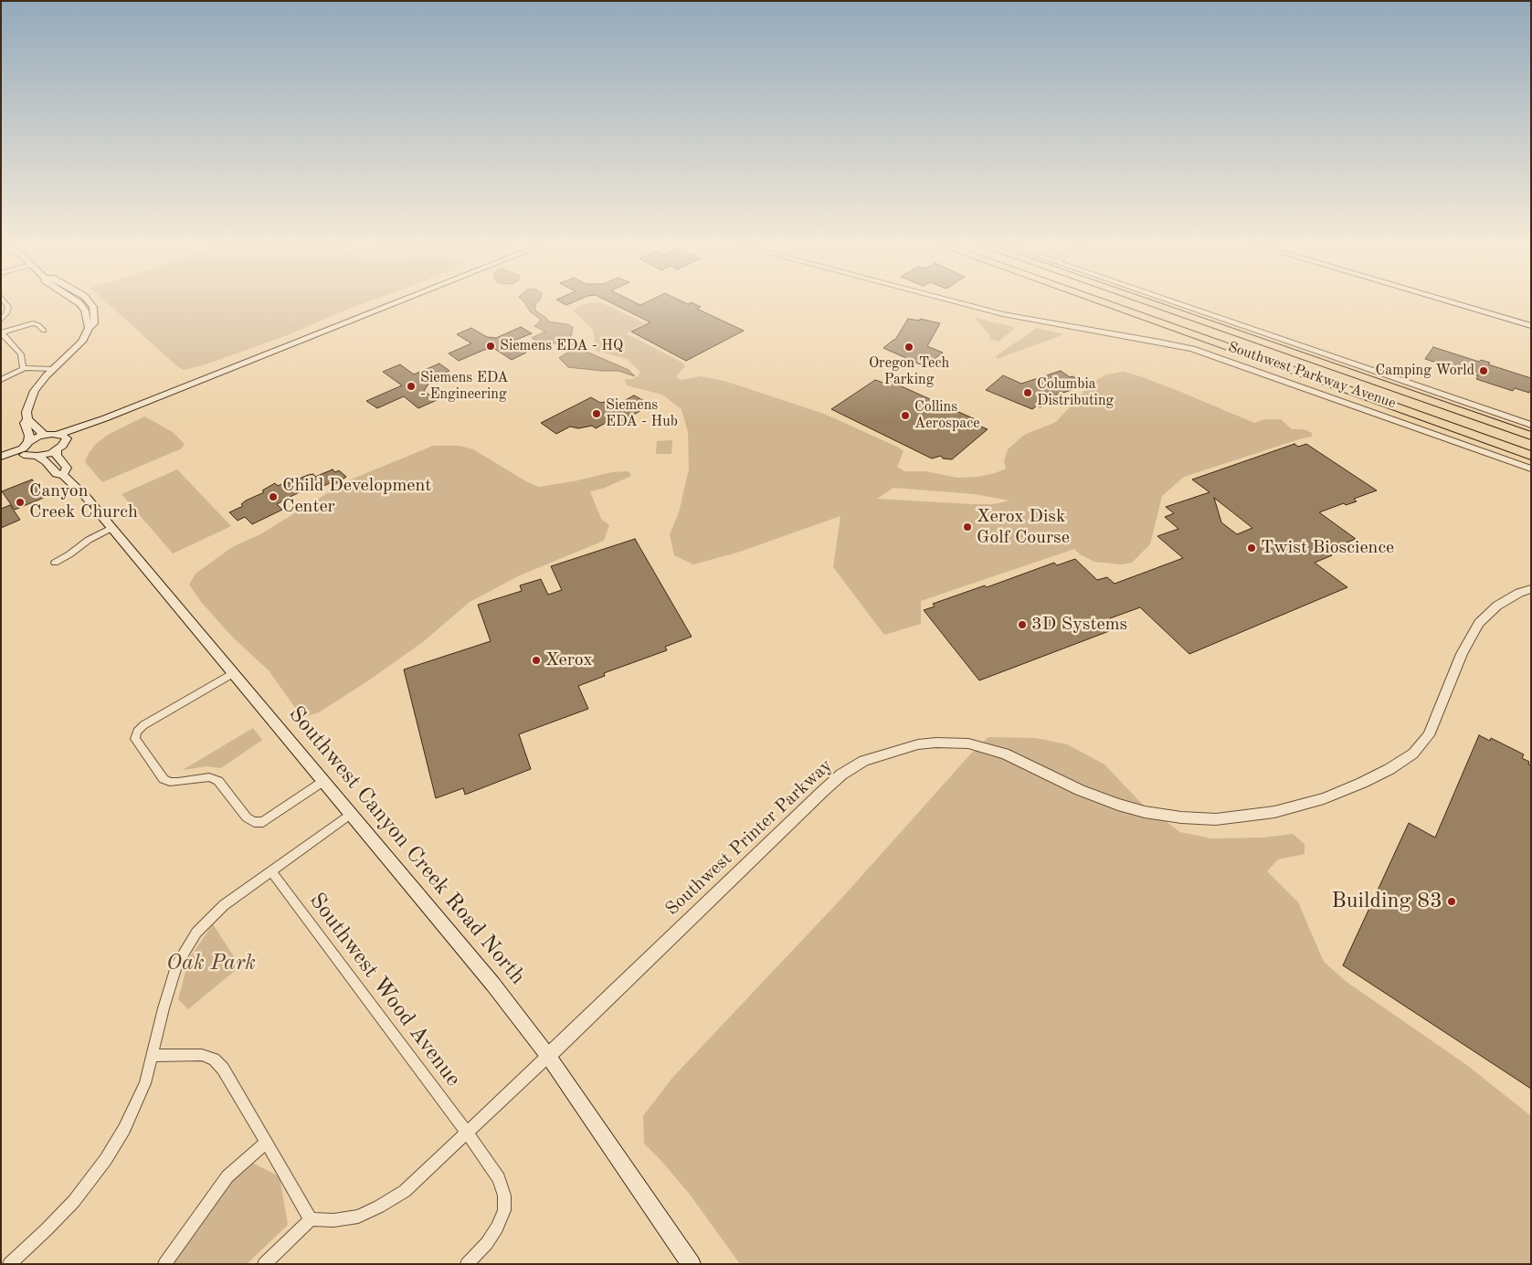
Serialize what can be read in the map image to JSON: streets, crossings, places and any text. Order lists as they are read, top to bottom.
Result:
{
  "streets": {
    "main road": ["Southwest Canyon Creek Road North"],
    "street": ["Southwest Parkway Avenue", "Southwest Printer Parkway", "Southwest Wood Avenue"]
  },
  "crossings": [
    ["Southwest Printer Parkway", "Southwest Canyon Creek Road North"]
  ],
  "parks": ["Oak Park"],
  "places": [
    "Siemens EDA - HQ",
    "Oregon Tech Parking",
    "Camping World",
    "Siemens EDA - Engineering",
    "Columbia Distributing",
    "Siemens EDA - Hub",
    "Collins Aerospace",
    "Child Development Center",
    "Canyon Creek Church",
    "Xerox Disk Golf Course",
    "Twist Bioscience",
    "3D Systems",
    "Xerox",
    "Building 83"
  ]
}
